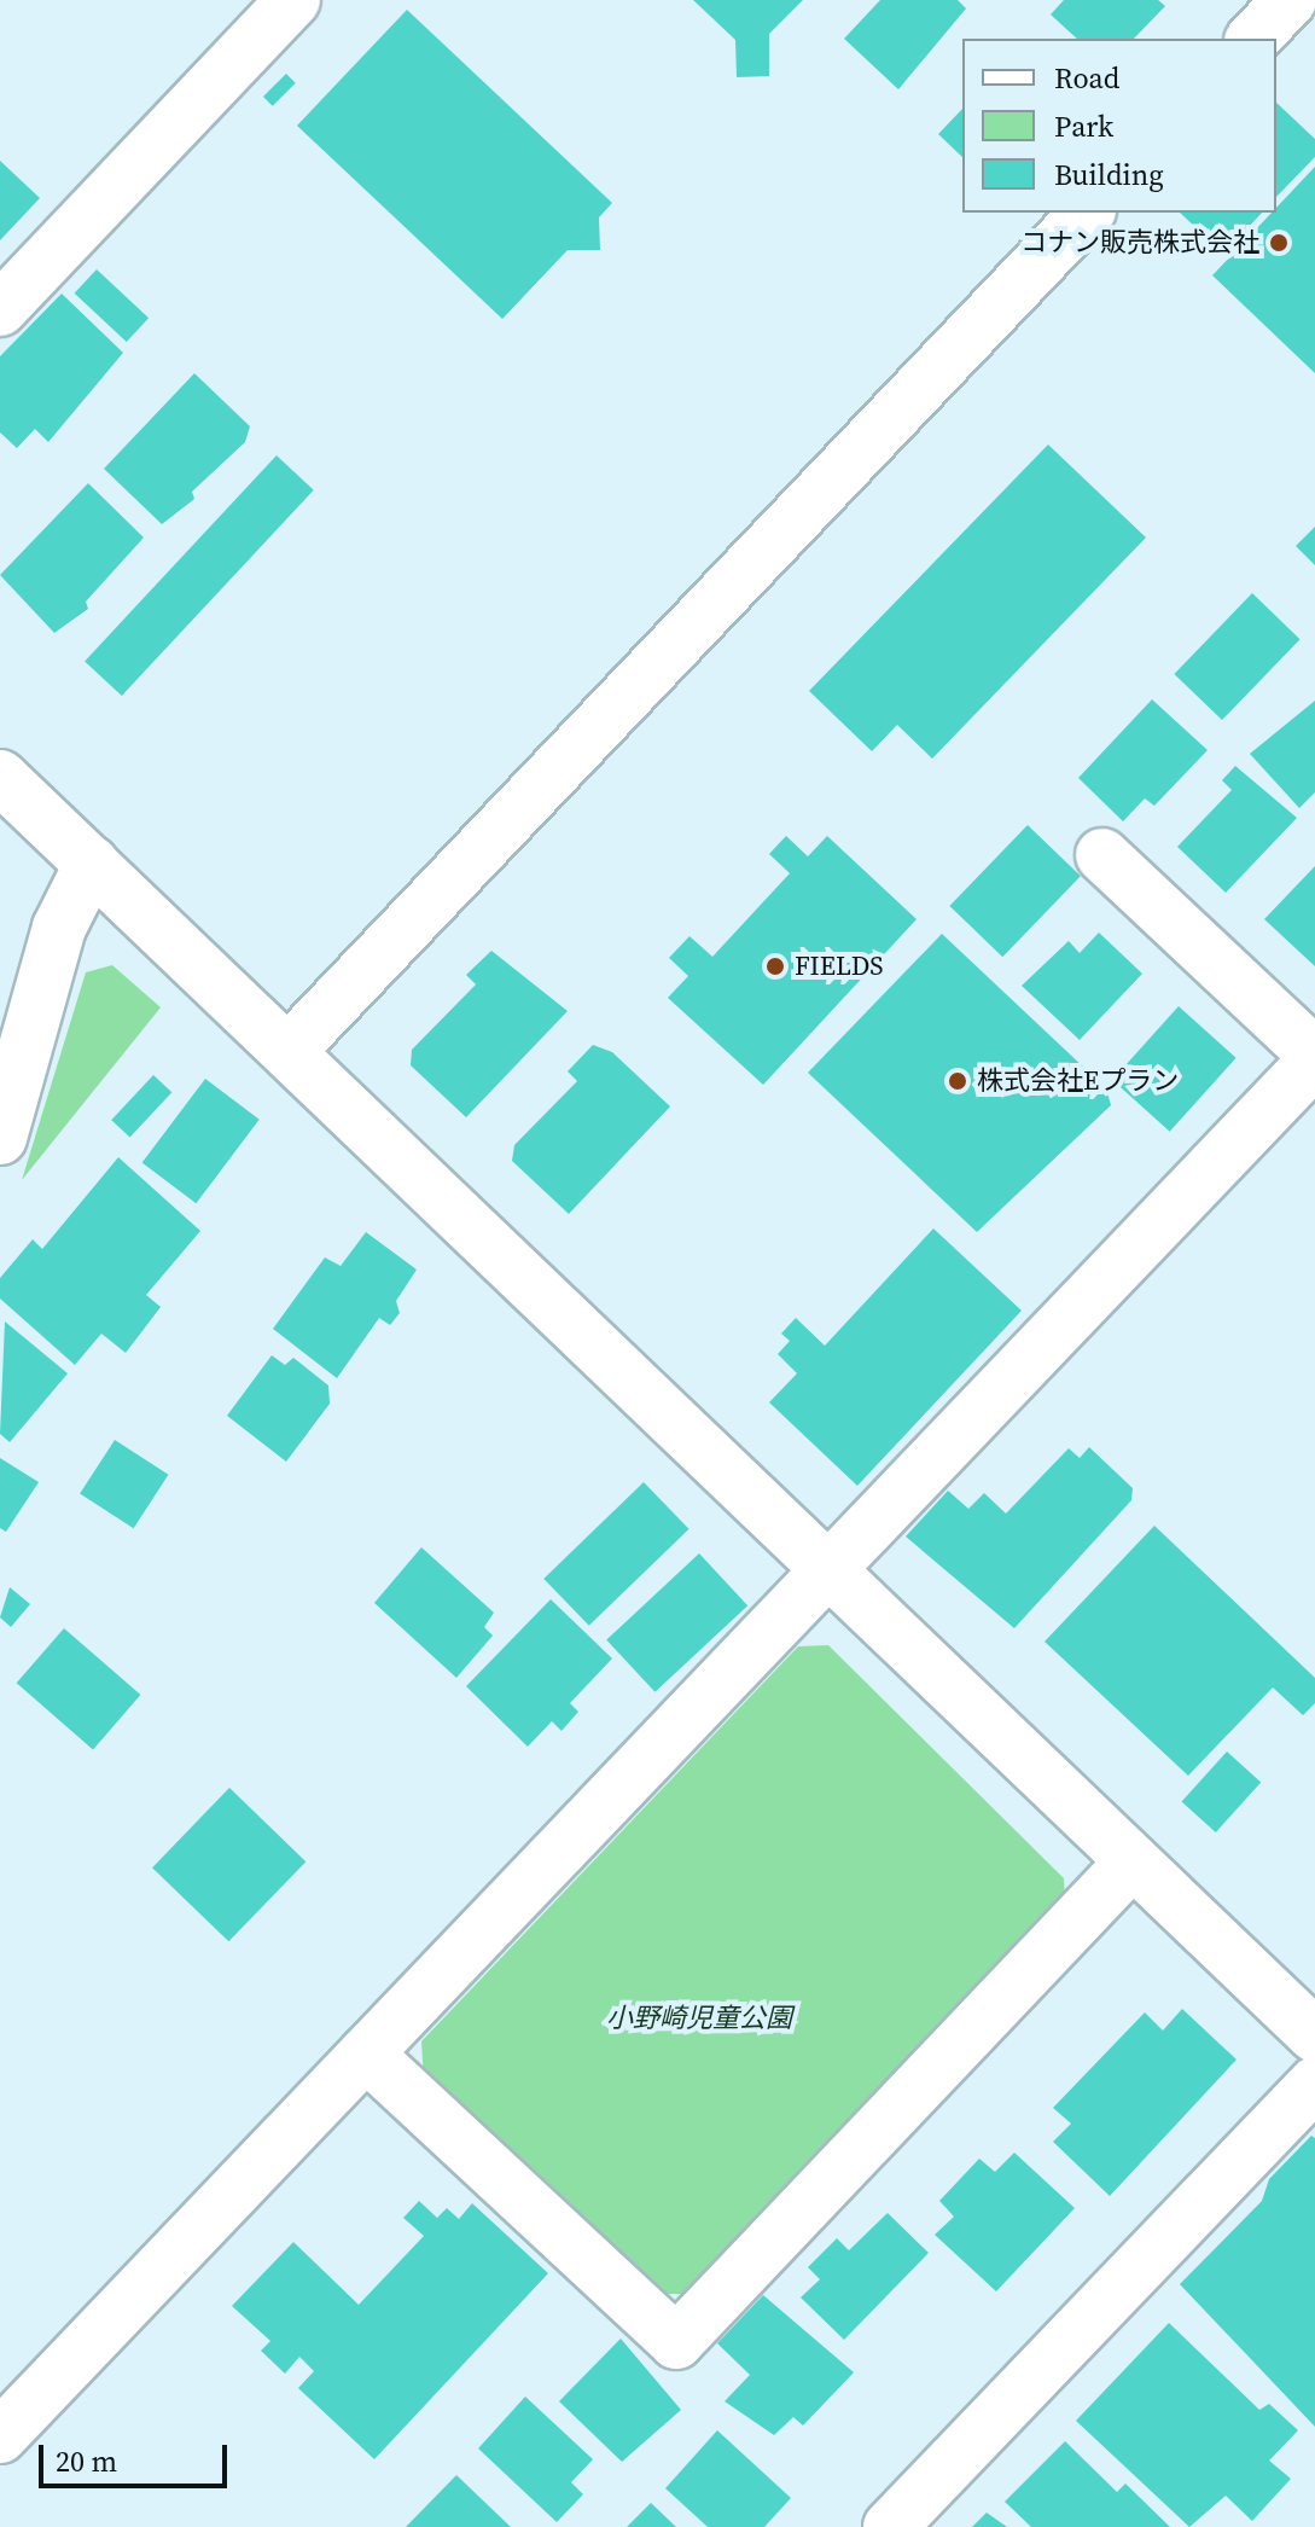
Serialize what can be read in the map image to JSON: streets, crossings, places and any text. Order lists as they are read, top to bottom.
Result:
{
  "parks": ["小野崎児童公園"],
  "places": ["コナン販売株式会社", "FIELDS", "株式会社Eプラン"],
  "legend": ["Road", "Park", "Building"],
  "scale_bar": "20 m"
}
